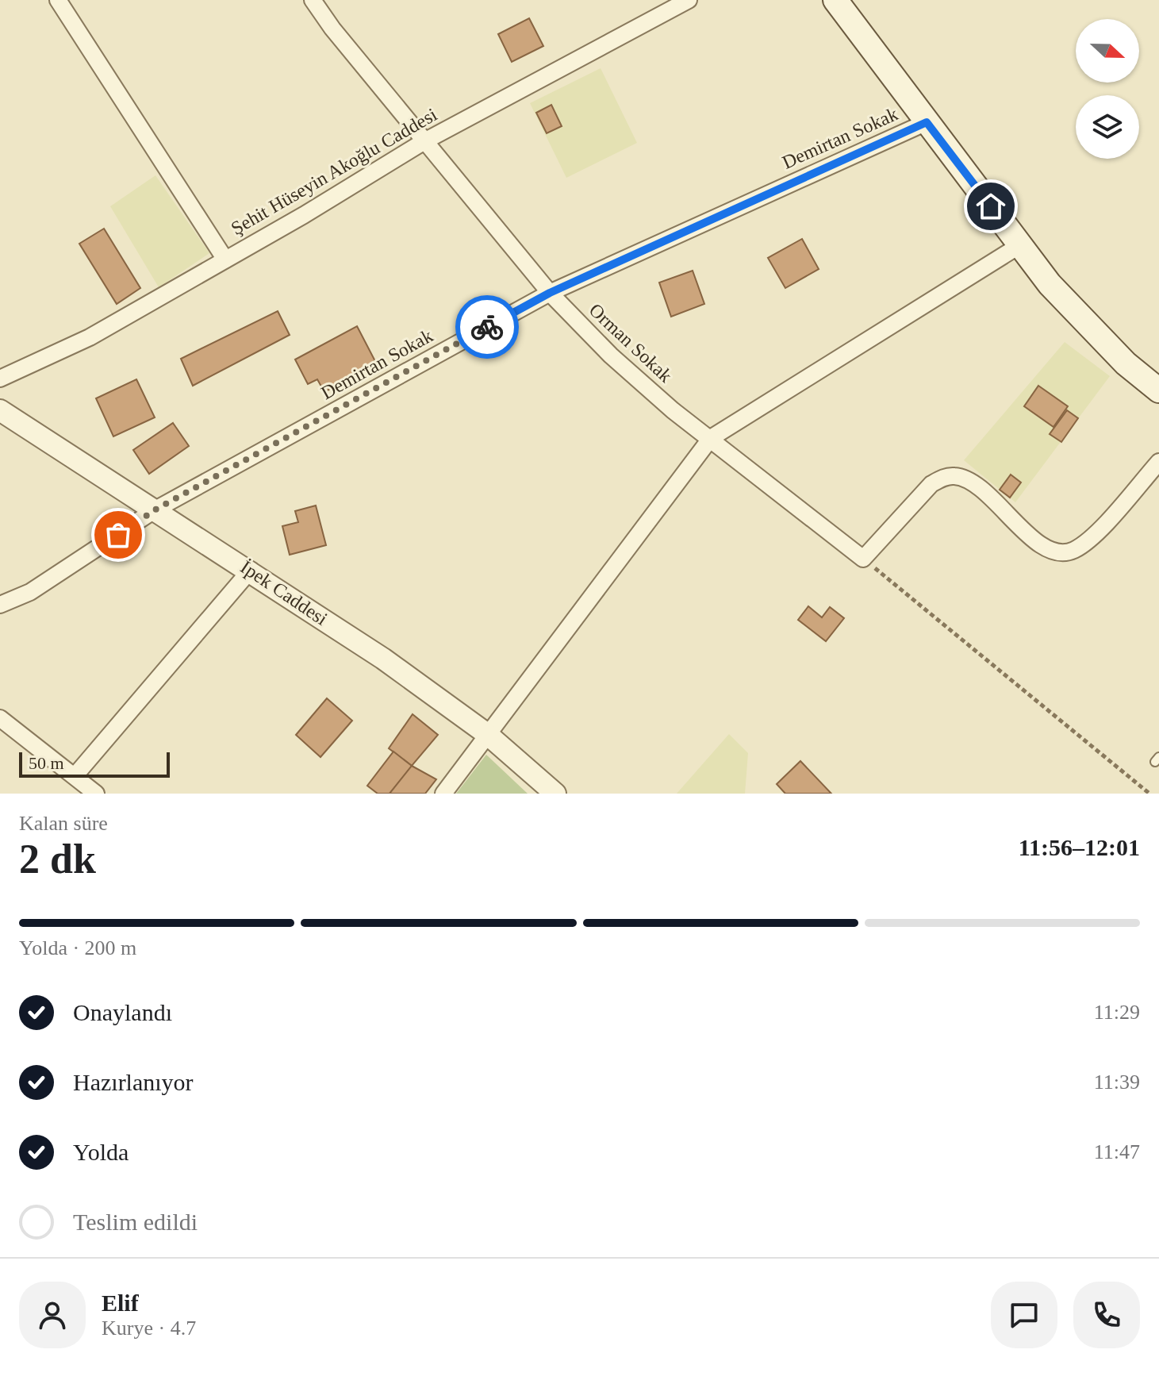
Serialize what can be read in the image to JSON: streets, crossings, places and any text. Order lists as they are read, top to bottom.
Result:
{
  "streets": {
    "street": [
      "Demirtan Sokak",
      "Şehit Hüseyin Akoğlu Caddesi",
      "Orman Sokak",
      "İpek Caddesi"
    ]
  },
  "crossings": [
    ["Demirtan Sokak", "Orman Sokak"],
    ["Demirtan Sokak", "İpek Caddesi"],
    ["Şehit Hüseyin Akoğlu Caddesi", "Orman Sokak"]
  ],
  "scale_bar": "50 m",
  "north": "right",
  "page": {
    "scale": "50 m",
    "heading": ["2 dk", "Kalan süre", "11:56–12:01"],
    "panel": ["Elif", "Kurye · 4.7"],
    "bar": "Yolda · 200 m",
    "list": [
      ["Onaylandı", "11:29"],
      ["Hazırlanıyor", "11:39"],
      ["Yolda", "11:47"],
      "Teslim edildi"
    ]
  }
}
